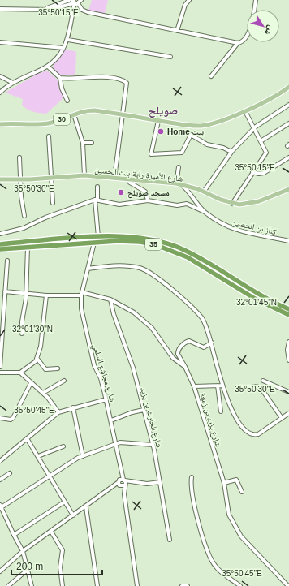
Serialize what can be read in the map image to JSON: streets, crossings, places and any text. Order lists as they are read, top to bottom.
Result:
{
  "streets": {
    "highway": ["35"],
    "main road": ["30", "شارع الأميرة راية بنت الحسين"],
    "street": [
      "كناز بن الحصين",
      "شارع مجاشع السلمي",
      "شارع الحارث بن يزيد",
      "شارع يزيد بن زمعة"
    ]
  },
  "crossings": [
    ["شارع الأميرة راية بنت الحسين", "كناز بن الحصين"],
    ["35", "شارع مجاشع السلمي"],
    ["شارع مجاشع السلمي", "شارع يزيد بن زمعة"],
    ["شارع الحارث بن يزيد", "شارع يزيد بن زمعة"]
  ],
  "districts": ["صويلح"],
  "places": ["Home بيت", "مسجد صويلح"],
  "scale_bar": "200 m",
  "north": "bottom right",
  "coordinates": [
    "35°50'15\"E",
    "35°50'30\"E",
    "32°01'45\"N",
    "32°01'30\"N",
    "35°50'45\"E"
  ]
}
